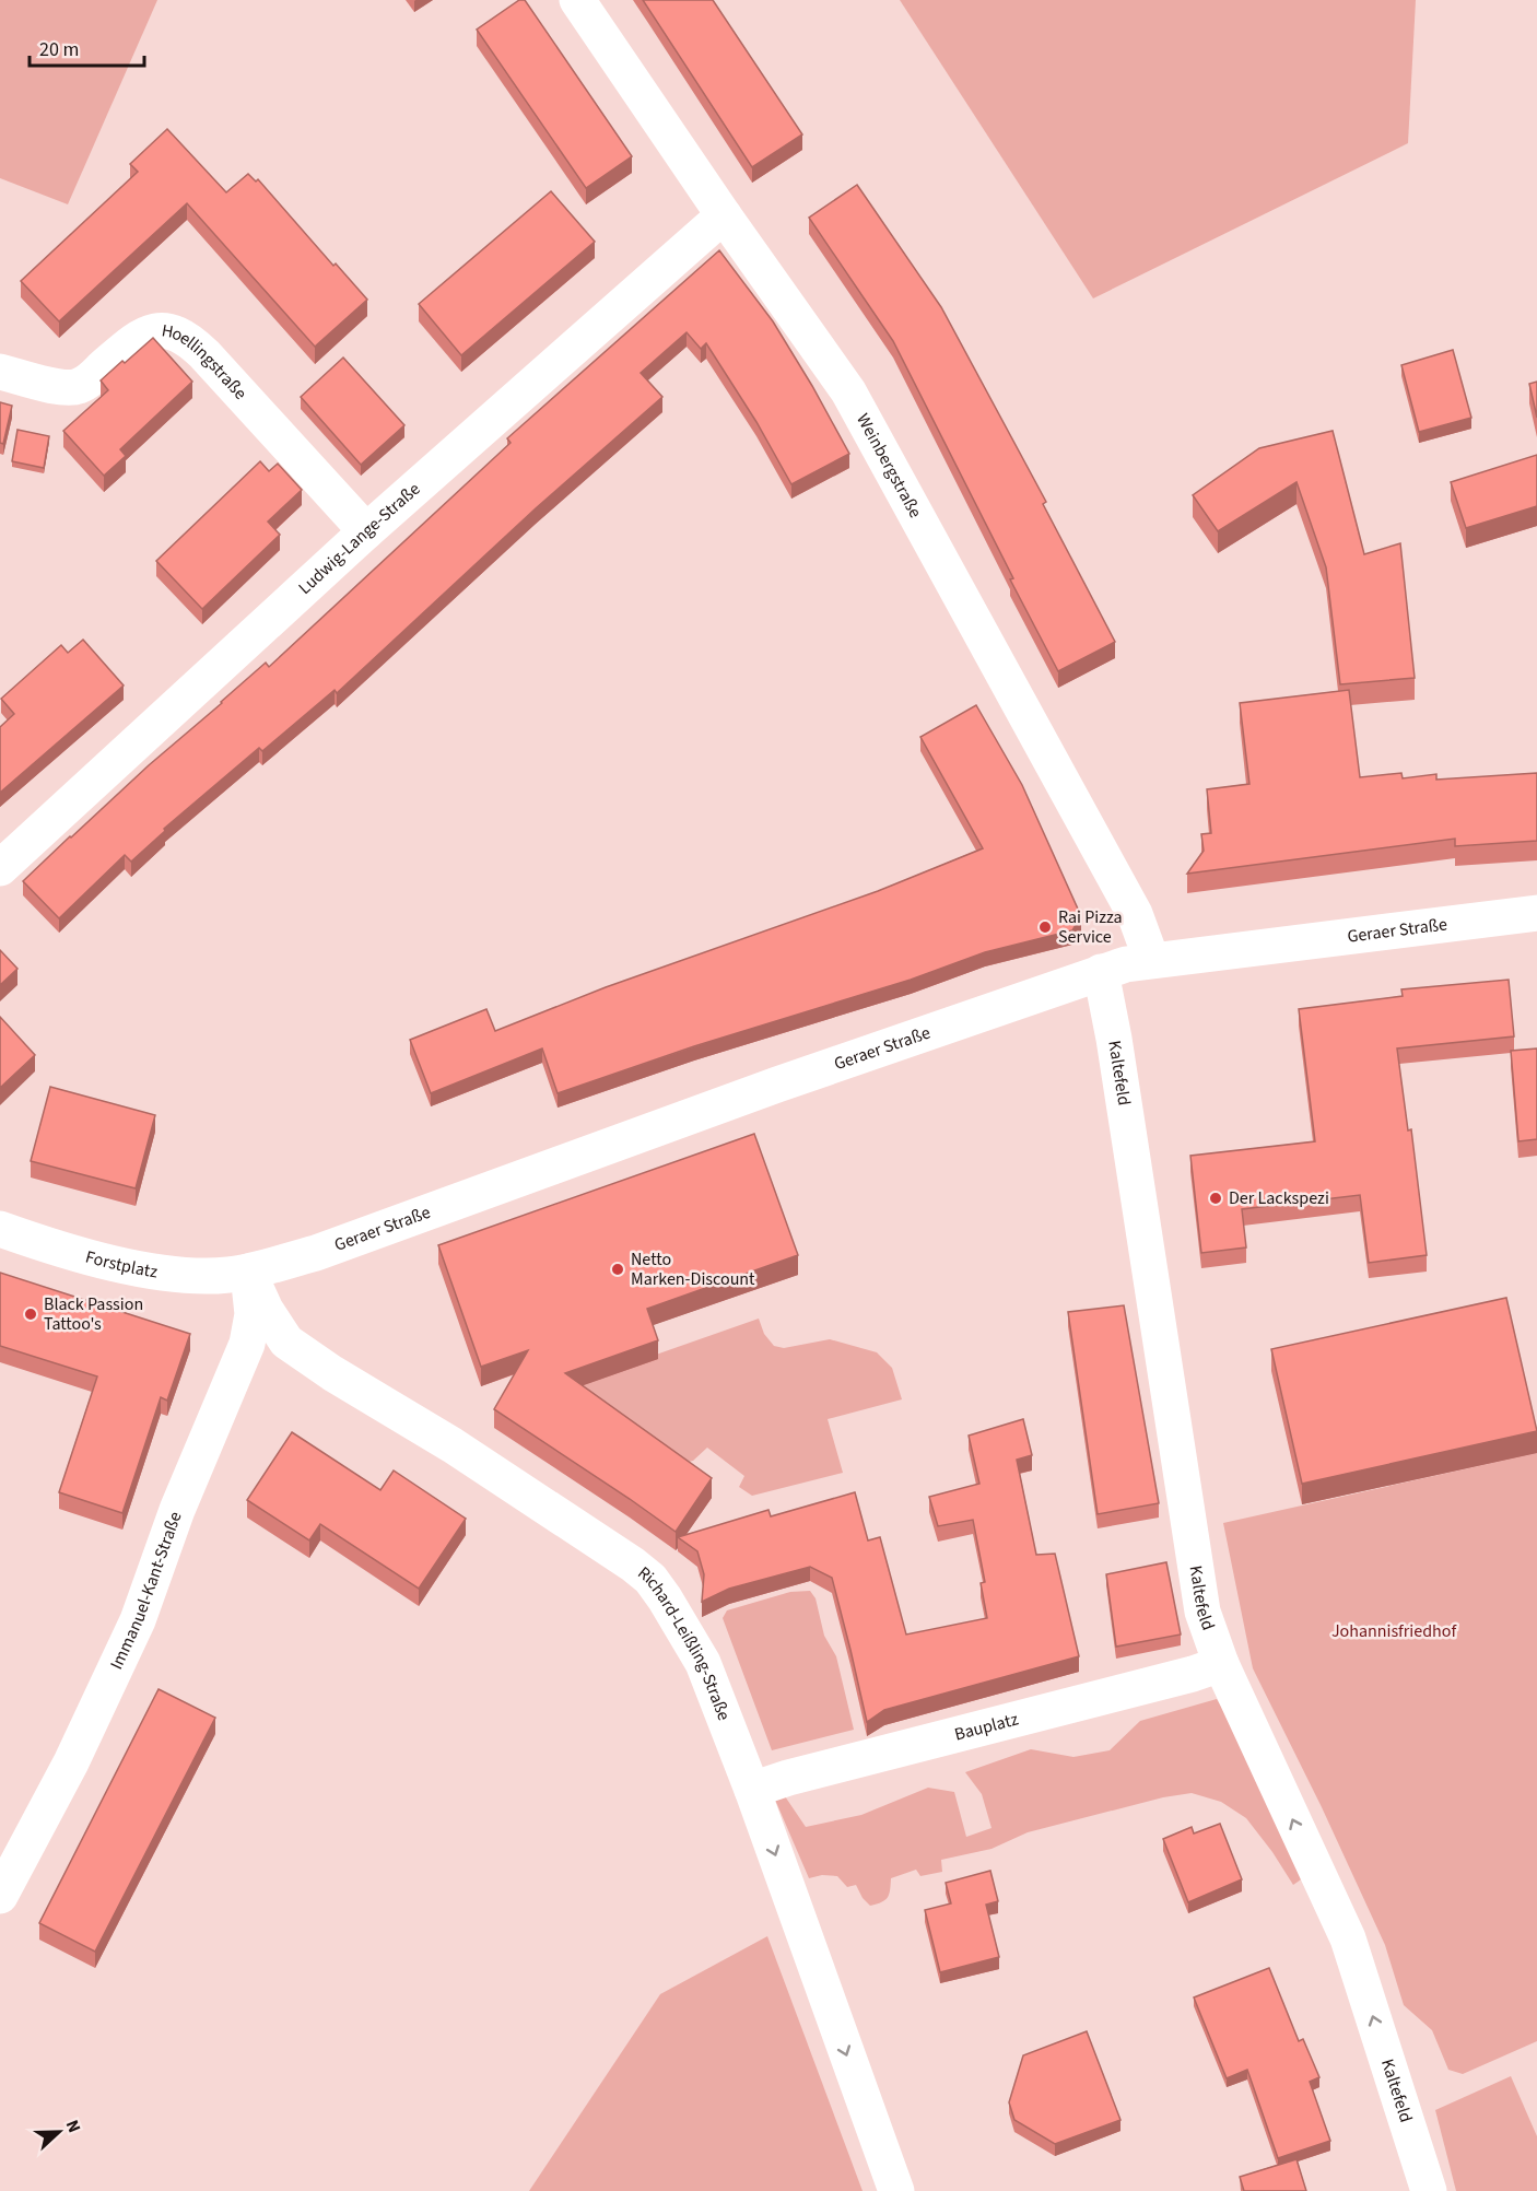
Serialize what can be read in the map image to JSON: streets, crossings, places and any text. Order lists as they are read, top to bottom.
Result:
{
  "streets": {
    "street": [
      "Hoellingstraße",
      "Weinbergstraße",
      "Ludwig-Lange-Straße",
      "Geraer Straße",
      "Kaltefeld",
      "Forstplatz",
      "Immanuel-Kant-Straße",
      "Richard-Leißling-Straße",
      "Bauplatz"
    ]
  },
  "crossings": [
    ["Hoellingstraße", "Ludwig-Lange-Straße"],
    ["Weinbergstraße", "Ludwig-Lange-Straße"],
    ["Weinbergstraße", "Geraer Straße"],
    ["Geraer Straße", "Kaltefeld"],
    ["Geraer Straße", "Forstplatz"],
    ["Geraer Straße", "Immanuel-Kant-Straße"],
    ["Geraer Straße", "Richard-Leißling-Straße"],
    ["Kaltefeld", "Bauplatz"],
    ["Forstplatz", "Immanuel-Kant-Straße"],
    ["Forstplatz", "Richard-Leißling-Straße"],
    ["Immanuel-Kant-Straße", "Richard-Leißling-Straße"],
    ["Richard-Leißling-Straße", "Bauplatz"]
  ],
  "one_way": ["Kaltefeld", "Richard-Leißling-Straße"],
  "parks": ["Johannisfriedhof"],
  "places": [
    "Rai Pizza Service",
    "Der Lackspezi",
    "Netto Marken-Discount",
    "Black Passion Tattoo's"
  ],
  "scale_bar": "20 m",
  "north": "right"
}
